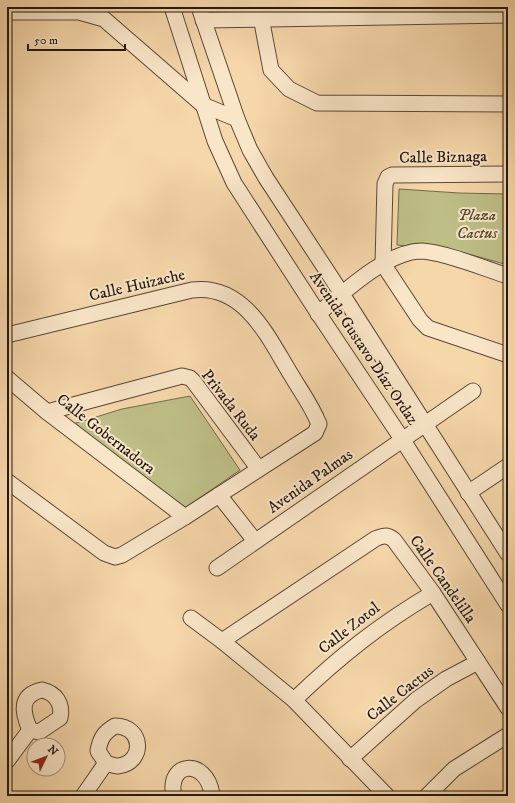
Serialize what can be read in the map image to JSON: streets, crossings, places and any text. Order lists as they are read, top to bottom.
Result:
{
  "streets": {
    "street": [
      "Calle Biznaga",
      "Calle Huizache",
      "Avenida Gustavo Díaz Ordaz",
      "Privada Ruda",
      "Calle Gobernadora",
      "Avenida Palmas",
      "Calle Candelilla",
      "Calle Zotol",
      "Calle Cactus"
    ]
  },
  "crossings": [
    ["Calle Huizache", "Privada Ruda"],
    ["Avenida Gustavo Díaz Ordaz", "Avenida Palmas"],
    ["Privada Ruda", "Calle Gobernadora"],
    ["Calle Candelilla", "Calle Zotol"],
    ["Calle Candelilla", "Calle Cactus"]
  ],
  "parks": ["Plaza Cactus"],
  "scale_bar": "50 m",
  "north": "top right"
}
